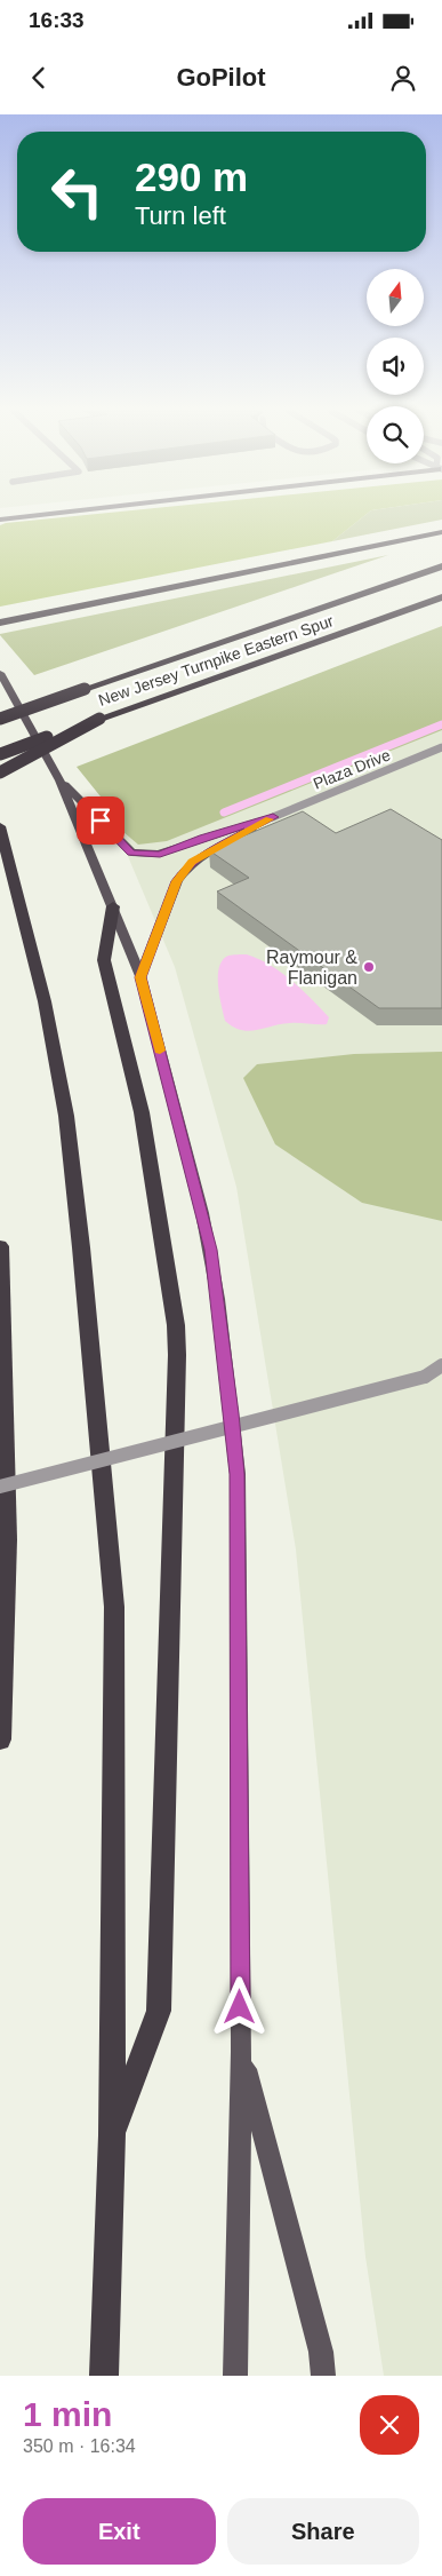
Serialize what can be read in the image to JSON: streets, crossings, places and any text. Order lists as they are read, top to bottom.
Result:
{
  "streets": {
    "highway": ["New Jersey Turnpike Eastern Spur"],
    "street": ["Plaza Drive"]
  },
  "places": ["Raymour & Flanigan"],
  "north": "top",
  "page": {
    "status": "16:33",
    "header": "GoPilot",
    "turn": ["290 m", "Turn left"],
    "heading": ["1 min", "350 m · 16:34"],
    "buttons": ["Exit", "Share"]
  }
}
